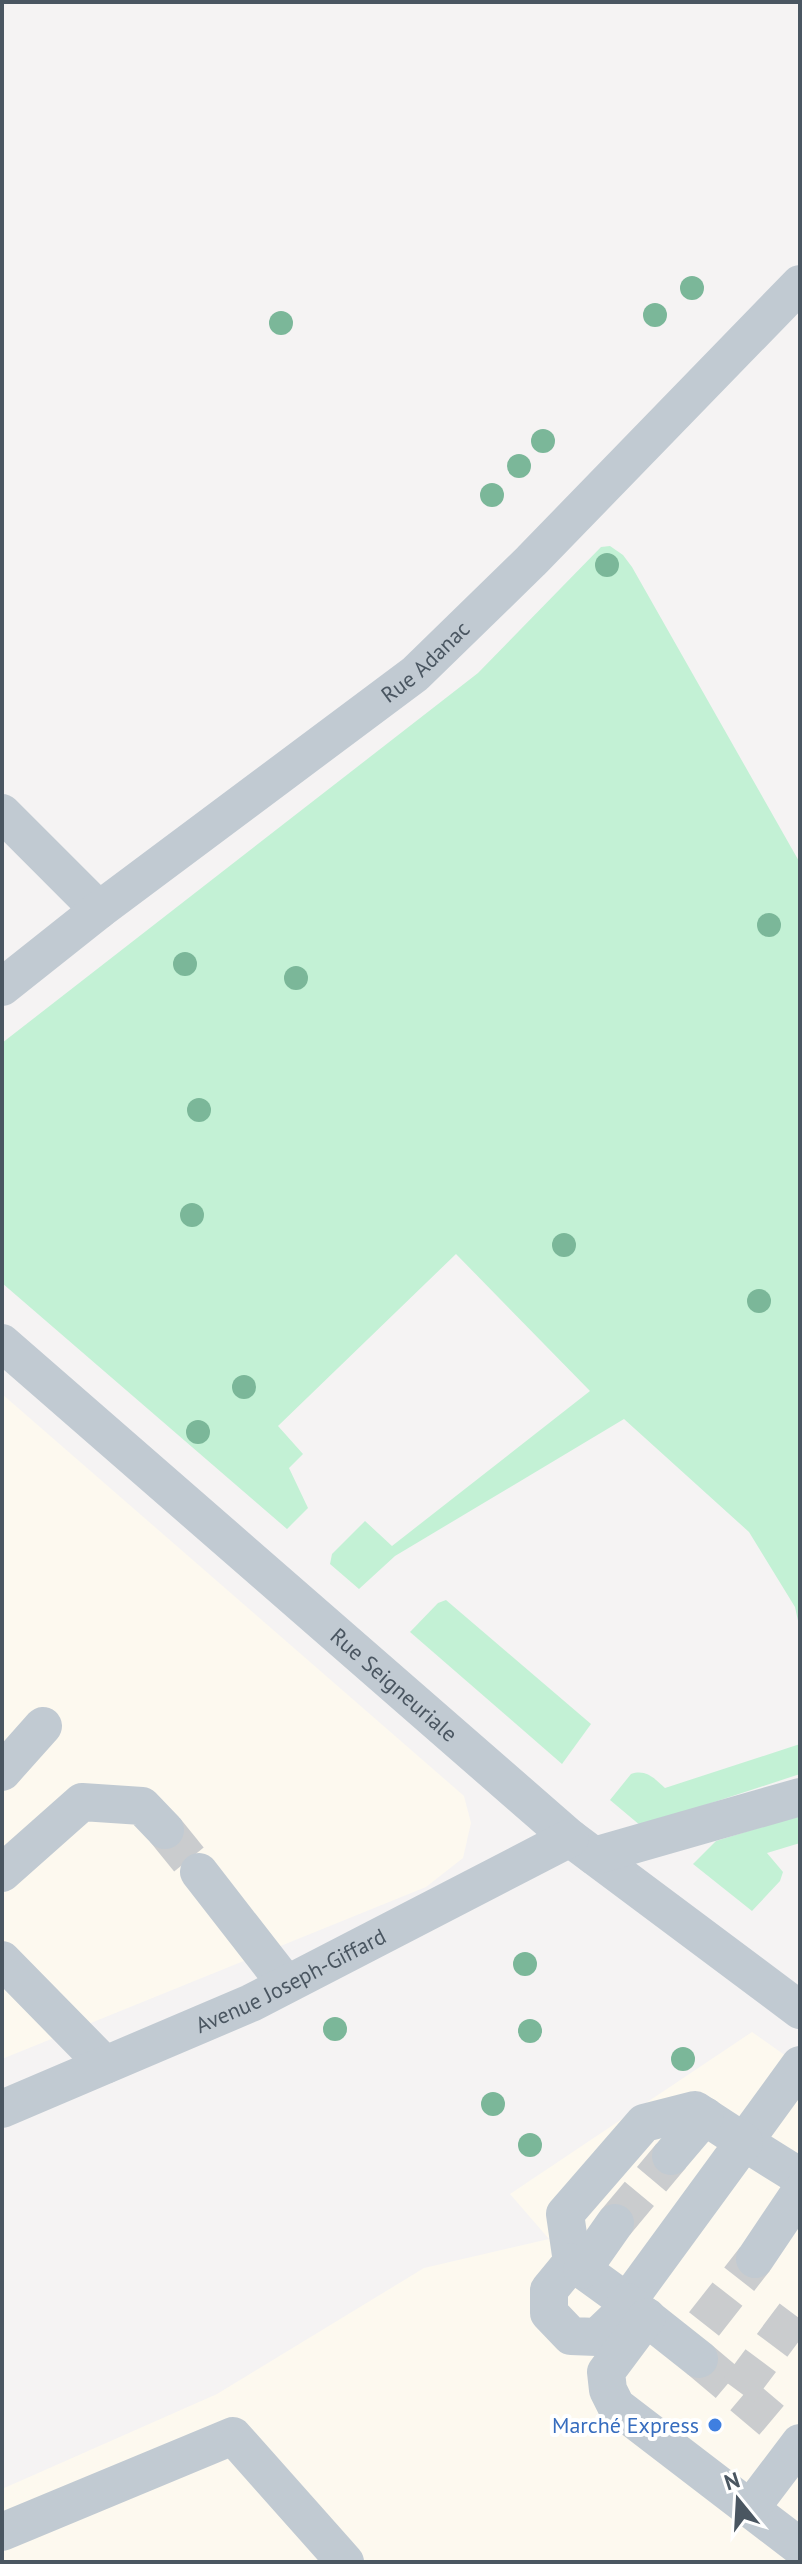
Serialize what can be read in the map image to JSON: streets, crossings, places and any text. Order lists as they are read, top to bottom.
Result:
{
  "streets": {
    "street": ["Rue Adanac", "Rue Seigneuriale", "Avenue Joseph-Giffard"]
  },
  "crossings": [
    ["Rue Seigneuriale", "Avenue Joseph-Giffard"]
  ],
  "places": ["Marché Express"],
  "north": "top"
}
